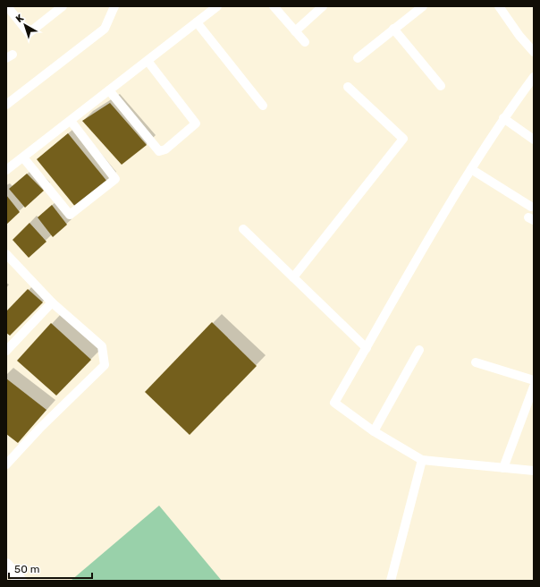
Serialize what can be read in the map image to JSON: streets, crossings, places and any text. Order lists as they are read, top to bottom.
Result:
{
  "scale_bar": "50 m",
  "north": "top left"
}
